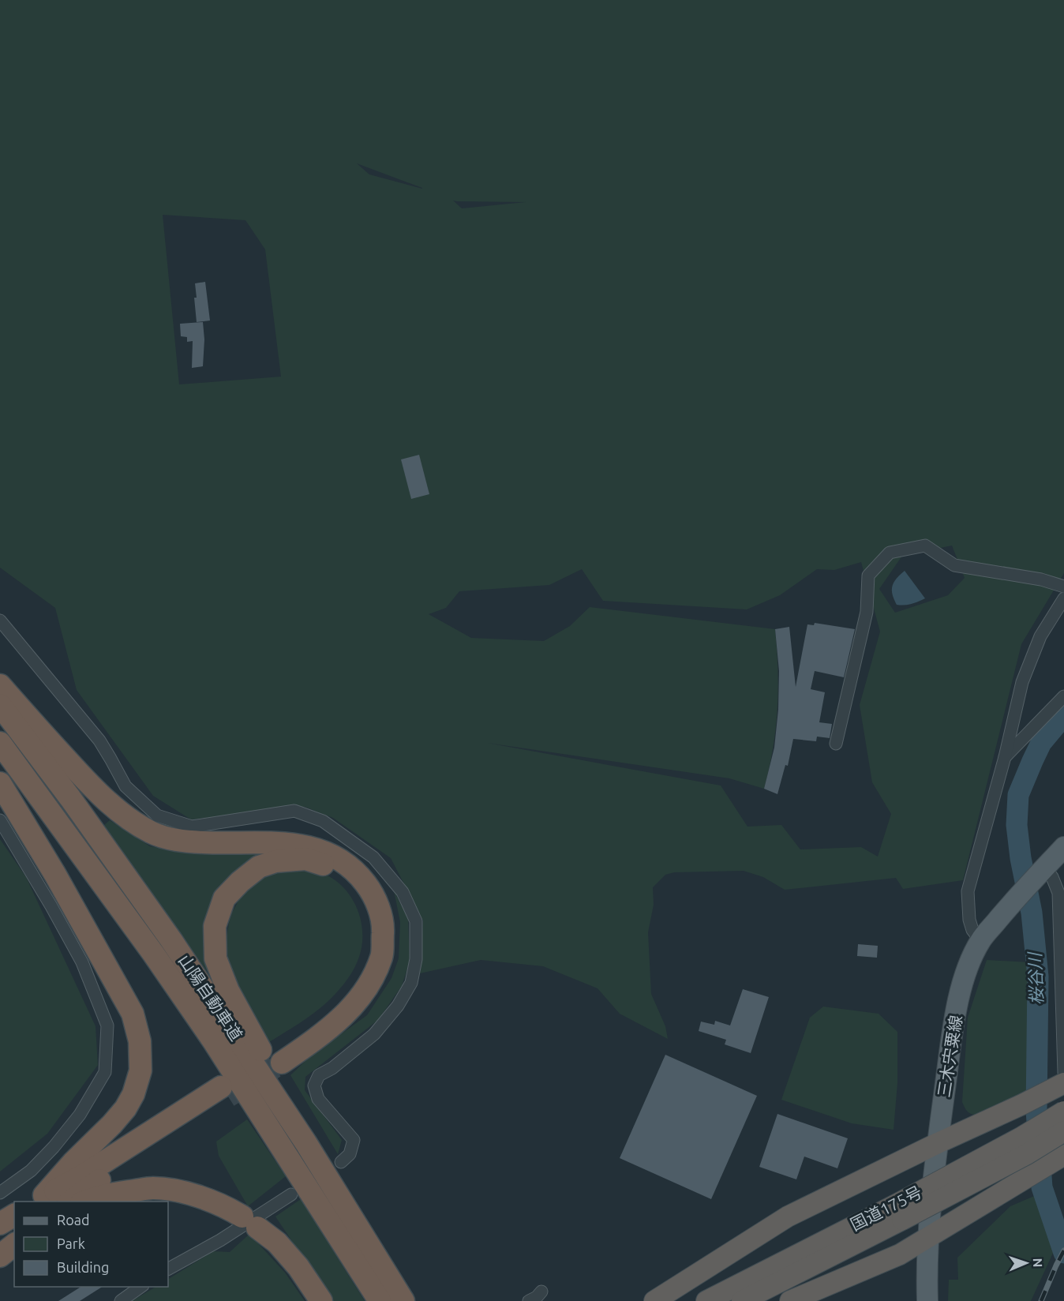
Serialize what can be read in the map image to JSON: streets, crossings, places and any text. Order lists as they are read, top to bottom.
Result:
{
  "streets": {
    "highway": ["山陽自動車道", "国道175号"],
    "main road": ["三木宍粟線"]
  },
  "water": ["桜谷川"],
  "legend": ["Road", "Park", "Building"],
  "north": "right"
}
